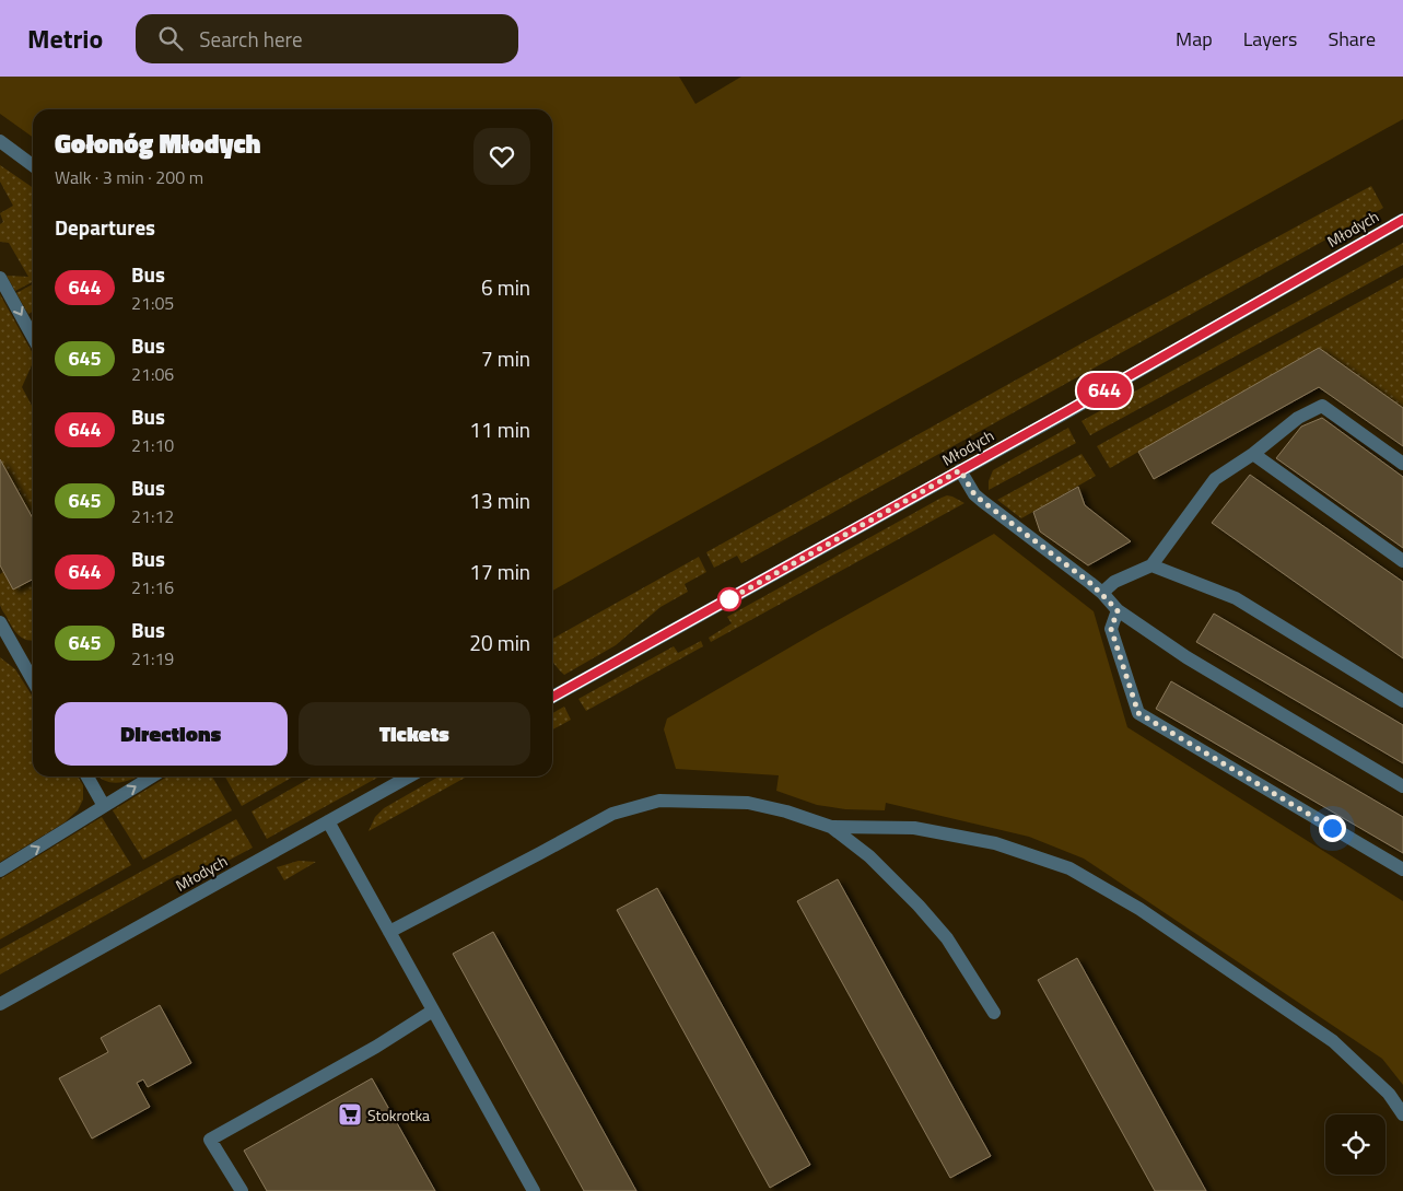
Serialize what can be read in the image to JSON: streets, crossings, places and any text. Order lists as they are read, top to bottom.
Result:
{
  "streets": {
    "street": ["Młodych"]
  },
  "places": {
    "supermarket": ["Stokrotka"]
  },
  "lines": ["bus line 644"],
  "page": {
    "header": "Metrio",
    "search": "Search here",
    "nav": ["Map", "Layers", "Share"],
    "on_map": "644",
    "heading": [
      ["Gołonóg Młodych", "Walk · 3 min · 200 m"],
      "Departures"
    ],
    "list": [
      {
        "mark": "644",
        "name": "Bus",
        "note": "21:05",
        "value": "6 min"
      },
      {
        "mark": "645",
        "name": "Bus",
        "note": "21:06",
        "value": "7 min"
      },
      {
        "mark": "644",
        "name": "Bus",
        "note": "21:10",
        "value": "11 min"
      },
      {
        "mark": "645",
        "name": "Bus",
        "note": "21:12",
        "value": "13 min"
      },
      {
        "mark": "644",
        "name": "Bus",
        "note": "21:16",
        "value": "17 min"
      },
      {
        "mark": "645",
        "name": "Bus",
        "note": "21:19",
        "value": "20 min"
      }
    ],
    "buttons": ["Directions", "Tickets"]
  }
}
